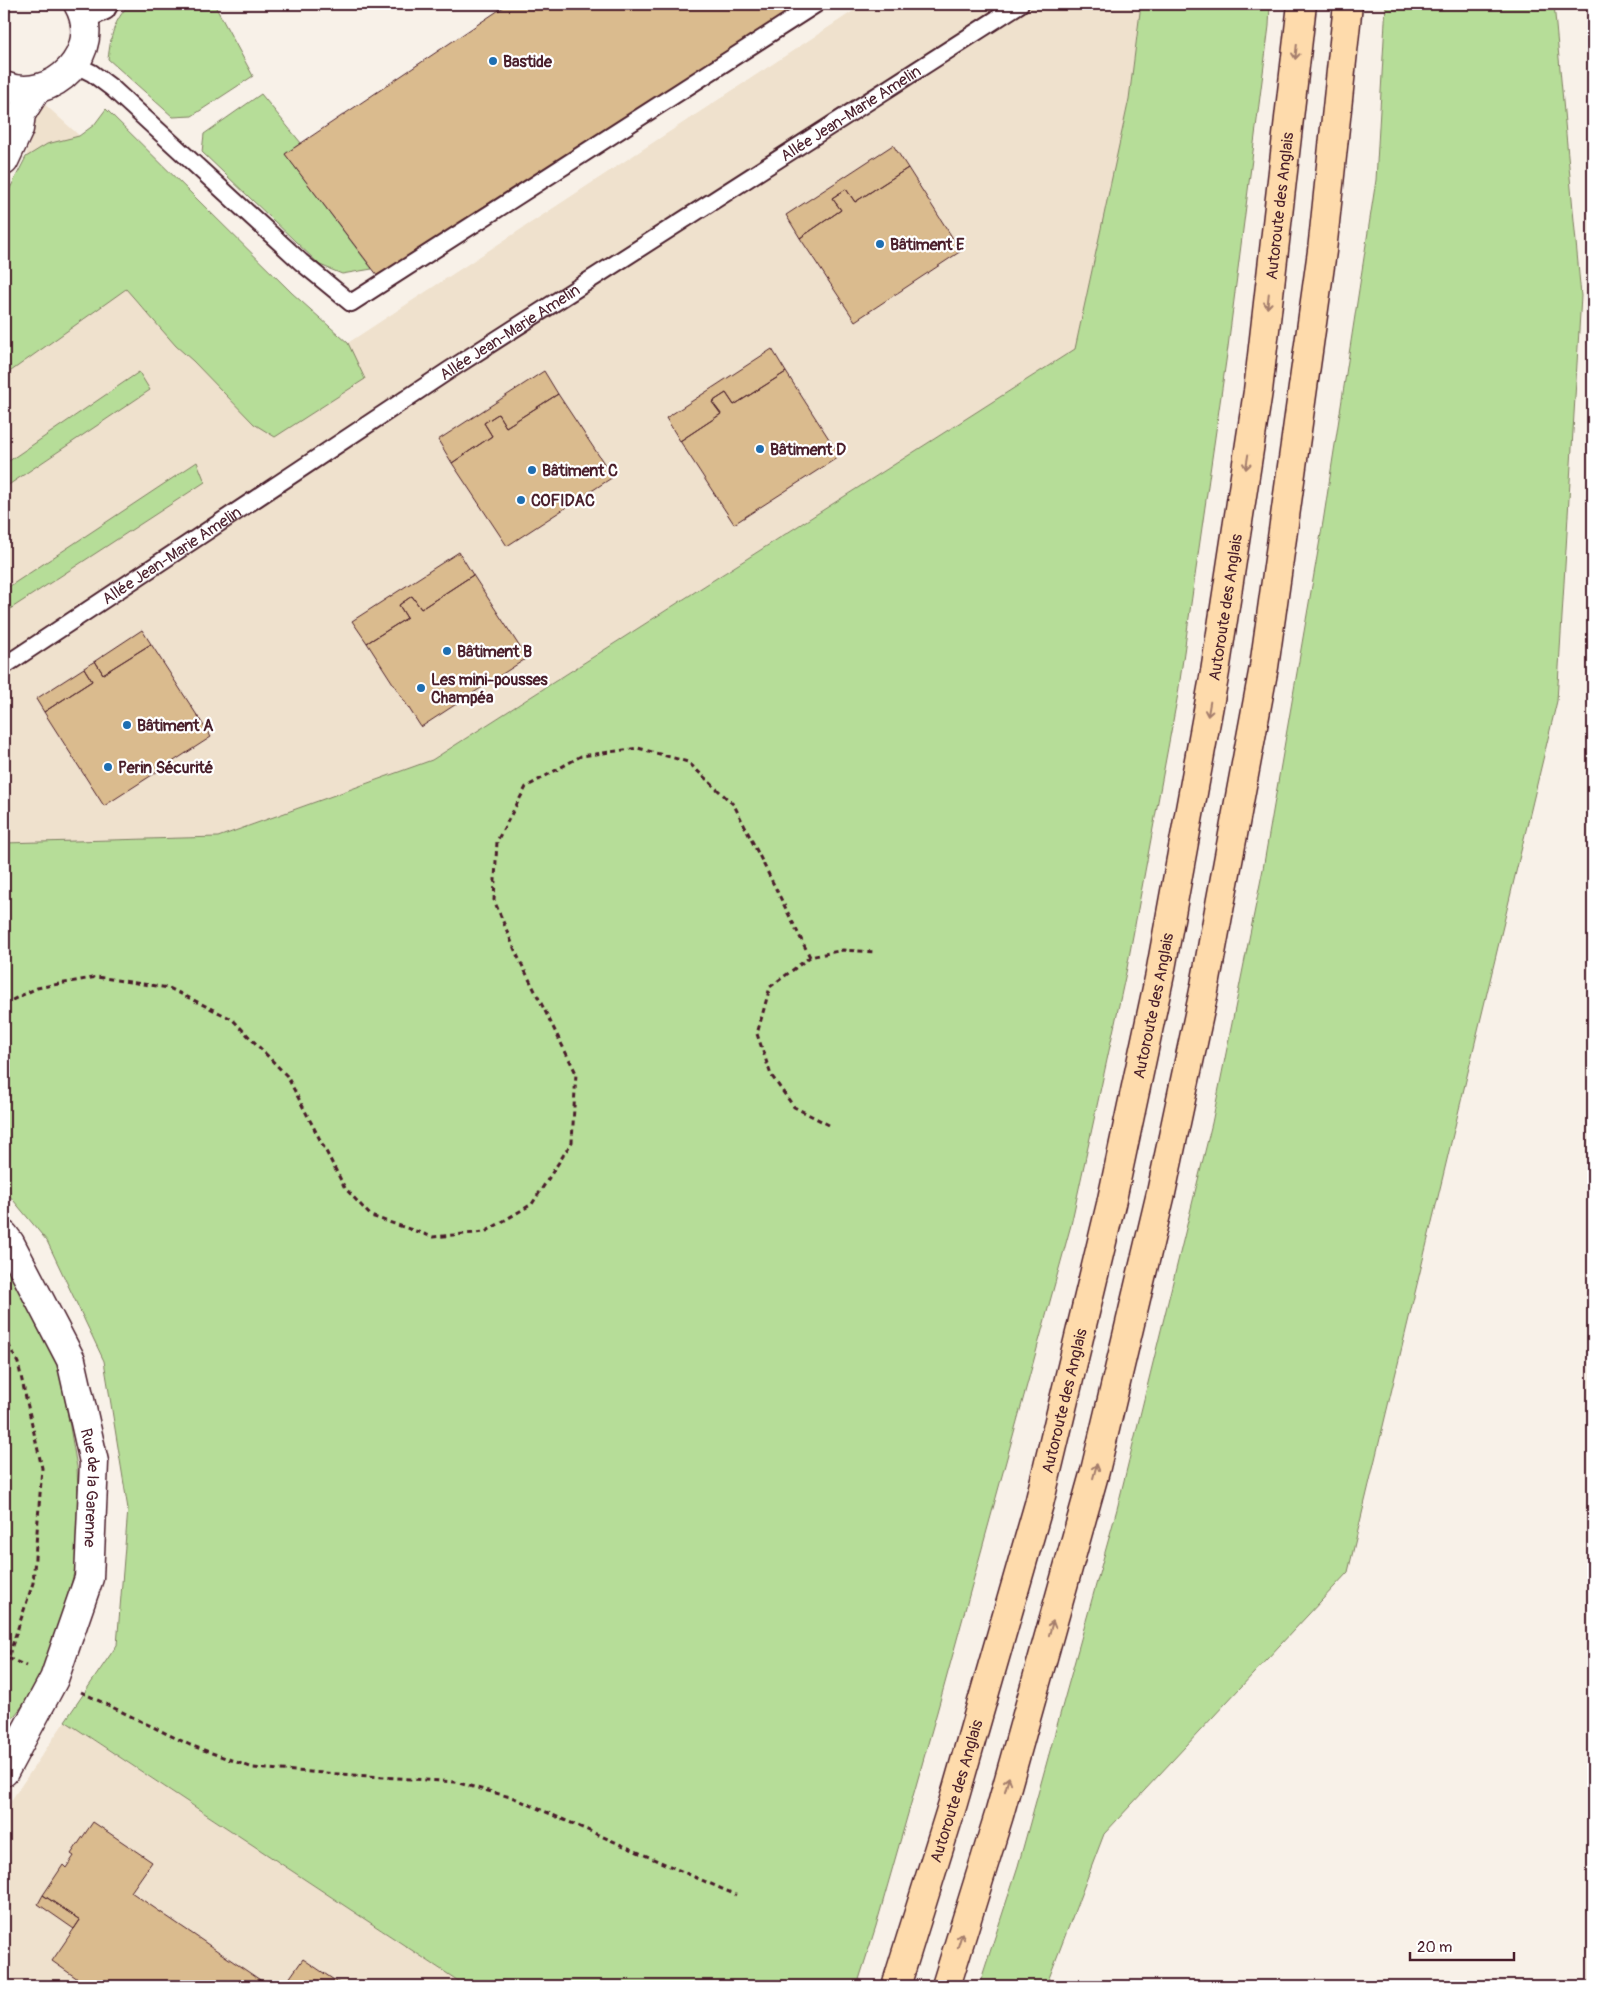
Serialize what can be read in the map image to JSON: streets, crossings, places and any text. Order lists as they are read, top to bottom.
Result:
{
  "streets": {
    "highway": ["Autoroute des Anglais"],
    "street": ["Rue de la Garenne"],
    "lane": ["Allée Jean-Marie Amelin"]
  },
  "places": [
    "Bastide",
    "Bâtiment E",
    "Bâtiment D",
    "Bâtiment C",
    "COFIDAC",
    "Bâtiment B",
    "Les mini-pousses Champéa",
    "Bâtiment A",
    "Perin Sécurité"
  ],
  "scale_bar": "20 m"
}
